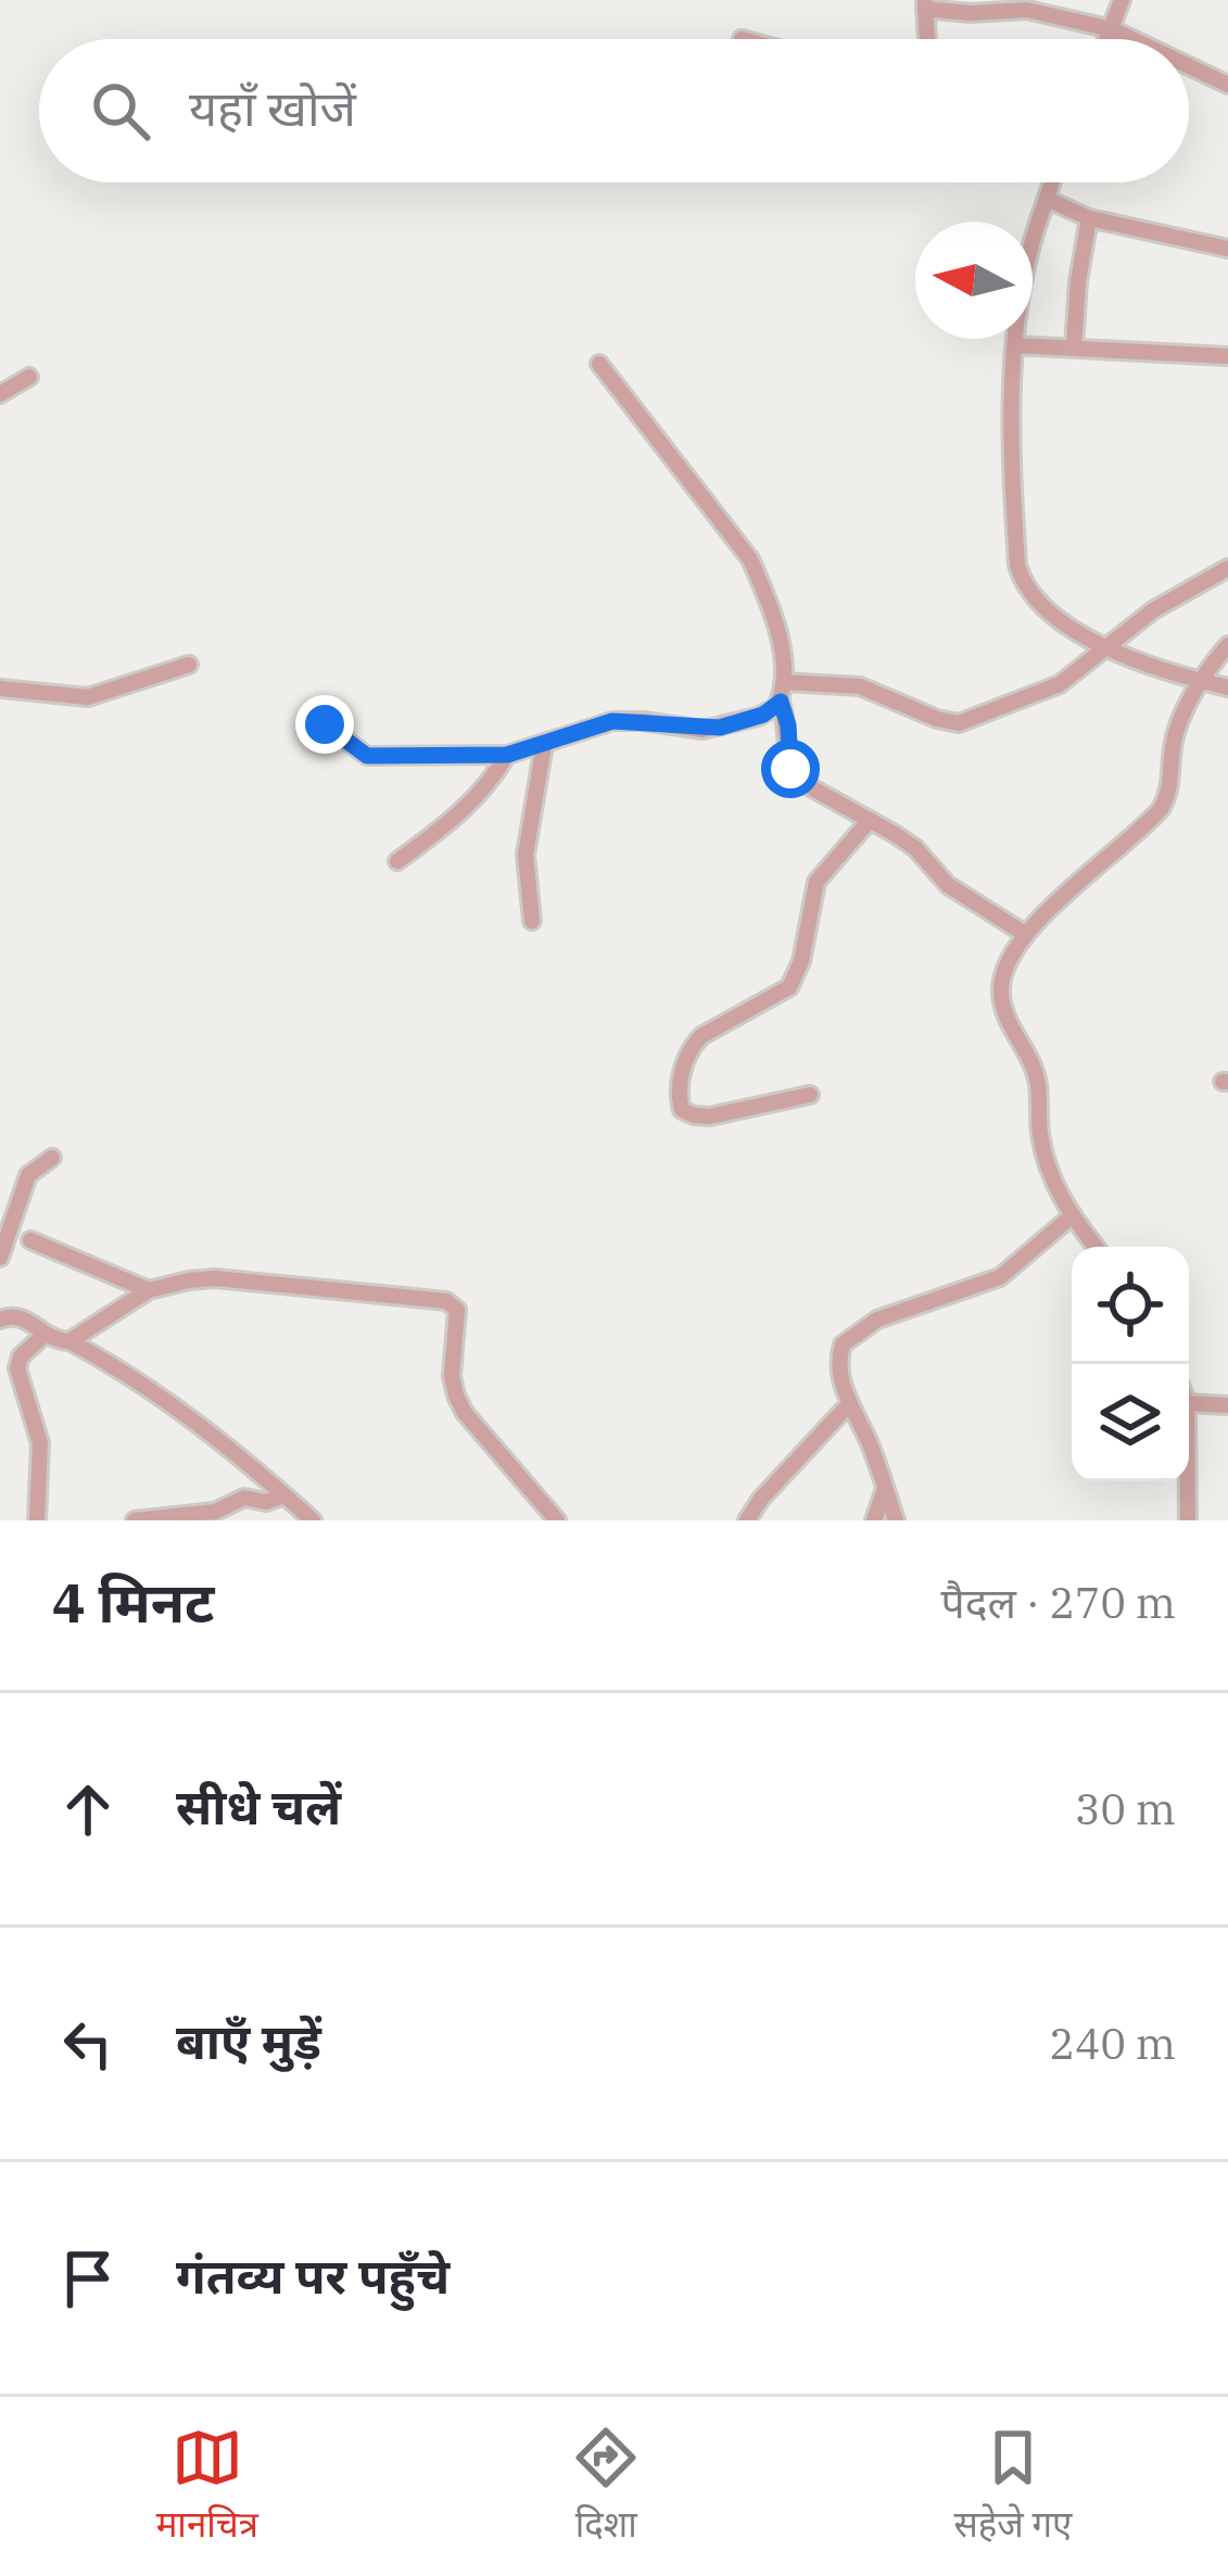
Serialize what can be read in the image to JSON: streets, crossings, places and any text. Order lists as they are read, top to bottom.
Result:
{
  "north": "left",
  "page": {
    "search": "यहाँ खोजें",
    "heading": ["4 मिनट", "पैदल · 270 m"],
    "list": [
      ["सीधे चलें", "30 m"],
      ["बाएँ मुड़ें", "240 m"],
      "गंतव्य पर पहुँचे"
    ],
    "nav": ["मानचित्र", "दिशा", "सहेजे गए"]
  }
}
